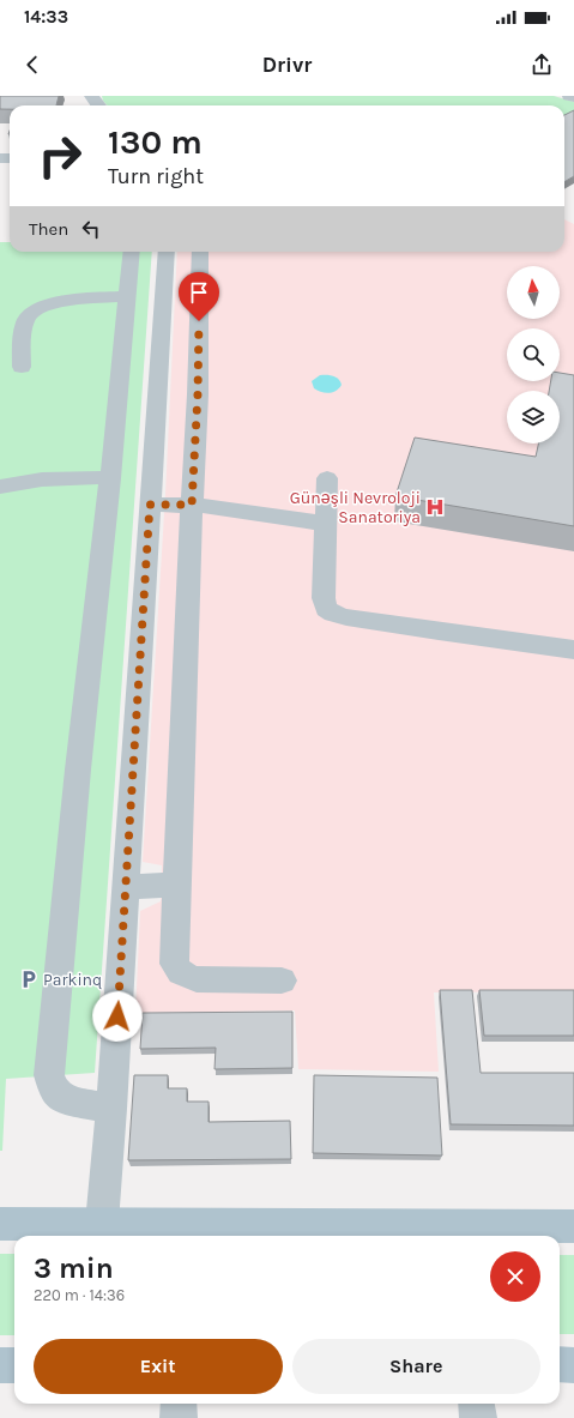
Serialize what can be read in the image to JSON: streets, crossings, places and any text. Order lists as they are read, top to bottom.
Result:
{
  "places": {
    "hospital": ["Günəşli Nevroloji Sanatoriya"],
    "parking": ["Parkinq"]
  },
  "north": "top",
  "page": {
    "status": "14:33",
    "header": "Drivr",
    "turn": ["130 m", "Turn right"],
    "then": "Then",
    "heading": ["3 min", "220 m · 14:36"],
    "buttons": ["Exit", "Share"]
  }
}
